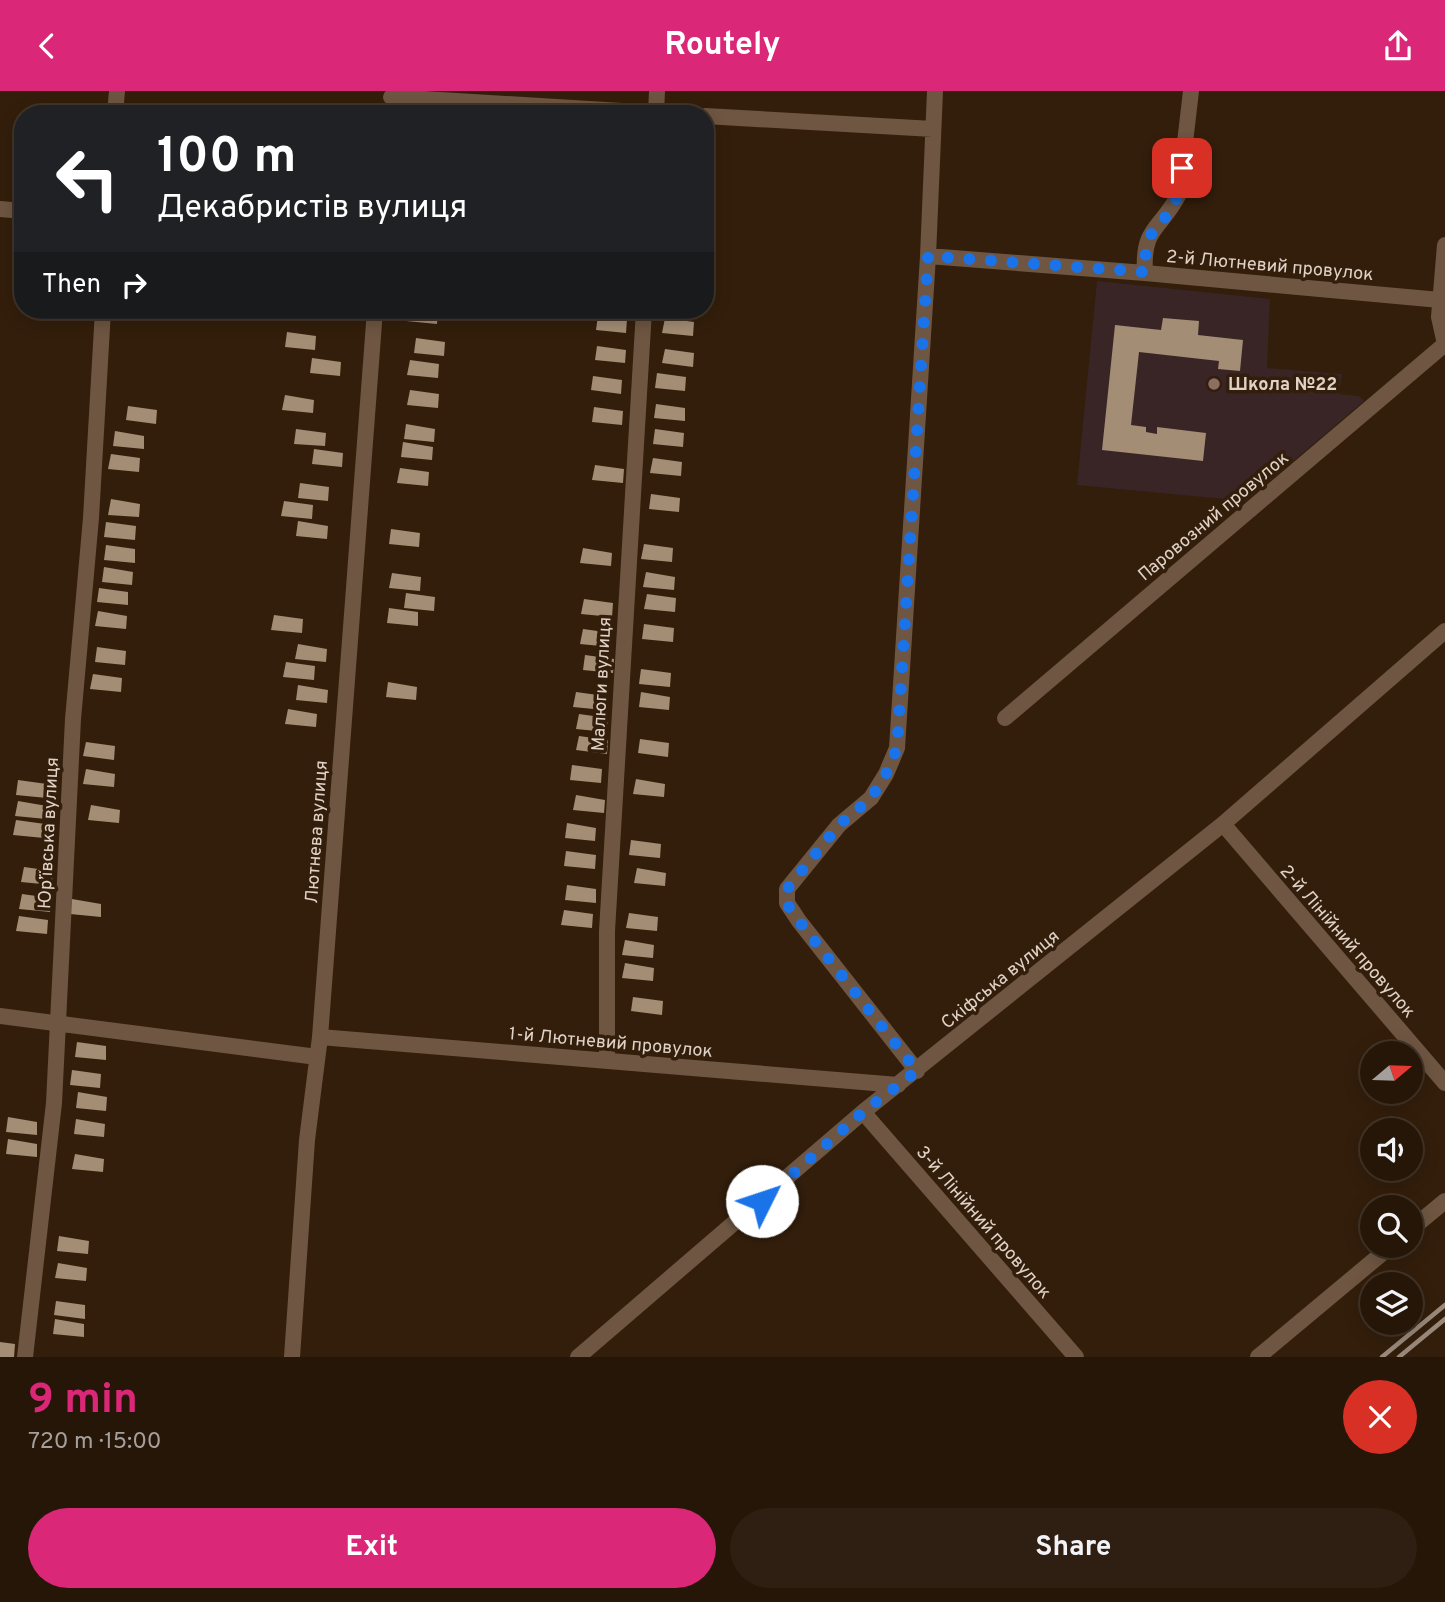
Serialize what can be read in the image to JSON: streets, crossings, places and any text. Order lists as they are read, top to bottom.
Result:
{
  "streets": {
    "street": [
      "2-й Лютневий провулок",
      "Паровозний провулок",
      "Малюги вулиця",
      "Лютнева вулиця",
      "Юр’ївська вулиця",
      "2-й Лінійний провулок",
      "Скіфська вулиця",
      "1-й Лютневий провулок",
      "3-й Лінійний провулок"
    ]
  },
  "crossings": [
    ["Малюги вулиця", "1-й Лютневий провулок"],
    ["Лютнева вулиця", "1-й Лютневий провулок"],
    ["2-й Лінійний провулок", "Скіфська вулиця"],
    ["Скіфська вулиця", "1-й Лютневий провулок"],
    ["Скіфська вулиця", "3-й Лінійний провулок"]
  ],
  "places": ["Школа №22"],
  "north": "right",
  "page": {
    "header": "Routely",
    "turn": ["100 m", "Декабристів вулиця"],
    "then": "Then",
    "heading": ["9 min", "720 m · 15:00"],
    "buttons": ["Exit", "Share"]
  }
}
